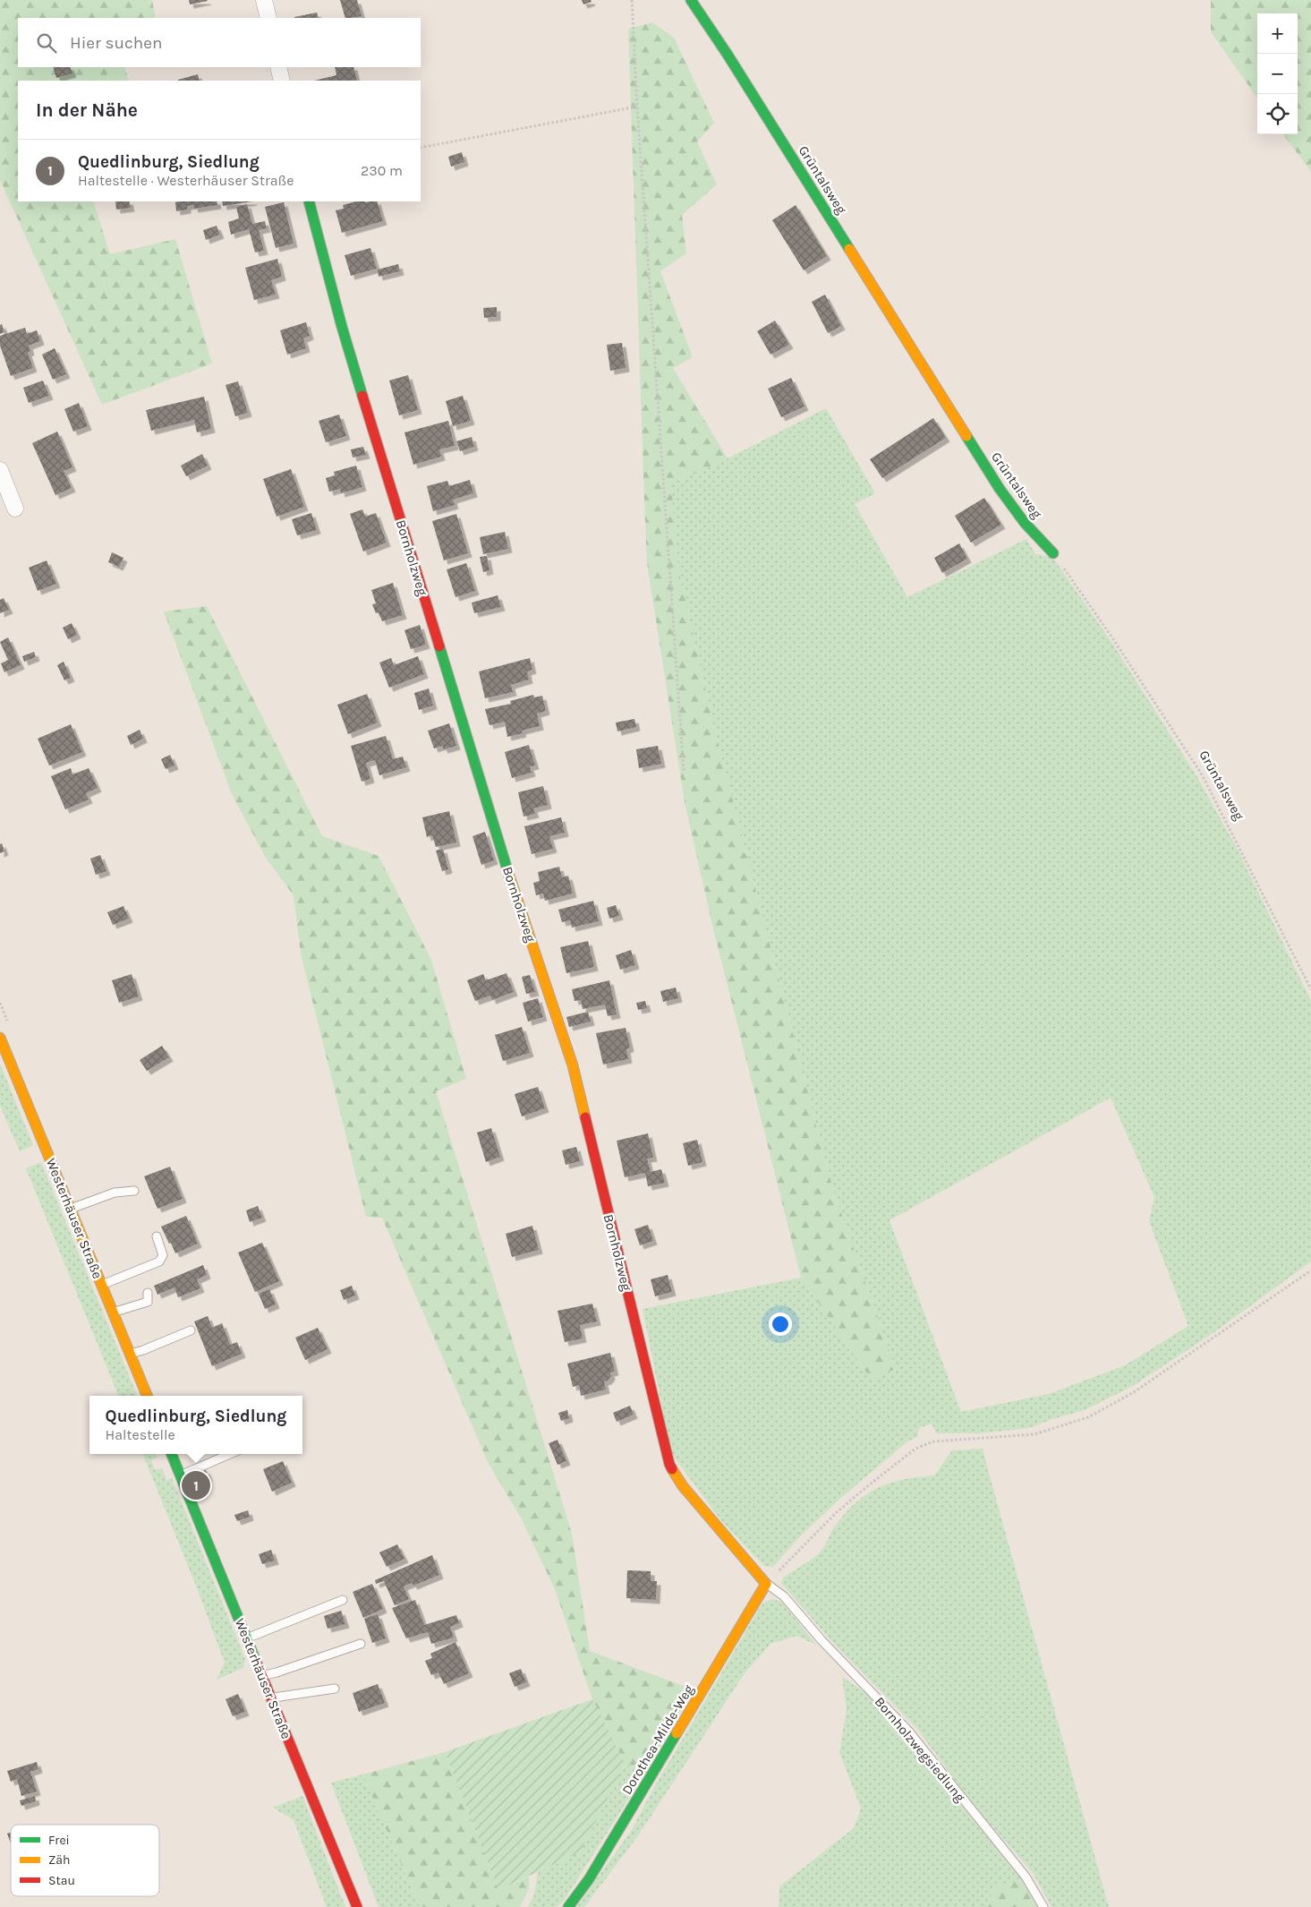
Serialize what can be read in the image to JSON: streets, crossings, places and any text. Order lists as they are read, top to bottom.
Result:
{
  "streets": {
    "street": [
      "Grüntalsweg",
      "Bornholzweg",
      "Westerhäuser Straße",
      "Dorothea-Milde-Weg"
    ],
    "lane": ["Bornholzwegsiedlung"]
  },
  "crossings": [
    ["Bornholzweg", "Dorothea-Milde-Weg"],
    ["Bornholzweg", "Bornholzwegsiedlung"],
    ["Dorothea-Milde-Weg", "Bornholzwegsiedlung"]
  ],
  "legend": ["Frei", "Zäh", "Stau"],
  "page": {
    "map_buttons": ["+", "−"],
    "search": "Hier suchen",
    "heading": "In der Nähe",
    "list": [
      {
        "mark": "1",
        "name": "Quedlinburg, Siedlung",
        "note": "Haltestelle · Westerhäuser Straße",
        "value": "230 m"
      }
    ],
    "popup": ["Quedlinburg, Siedlung", "Haltestelle"],
    "pins": "1"
  }
}
